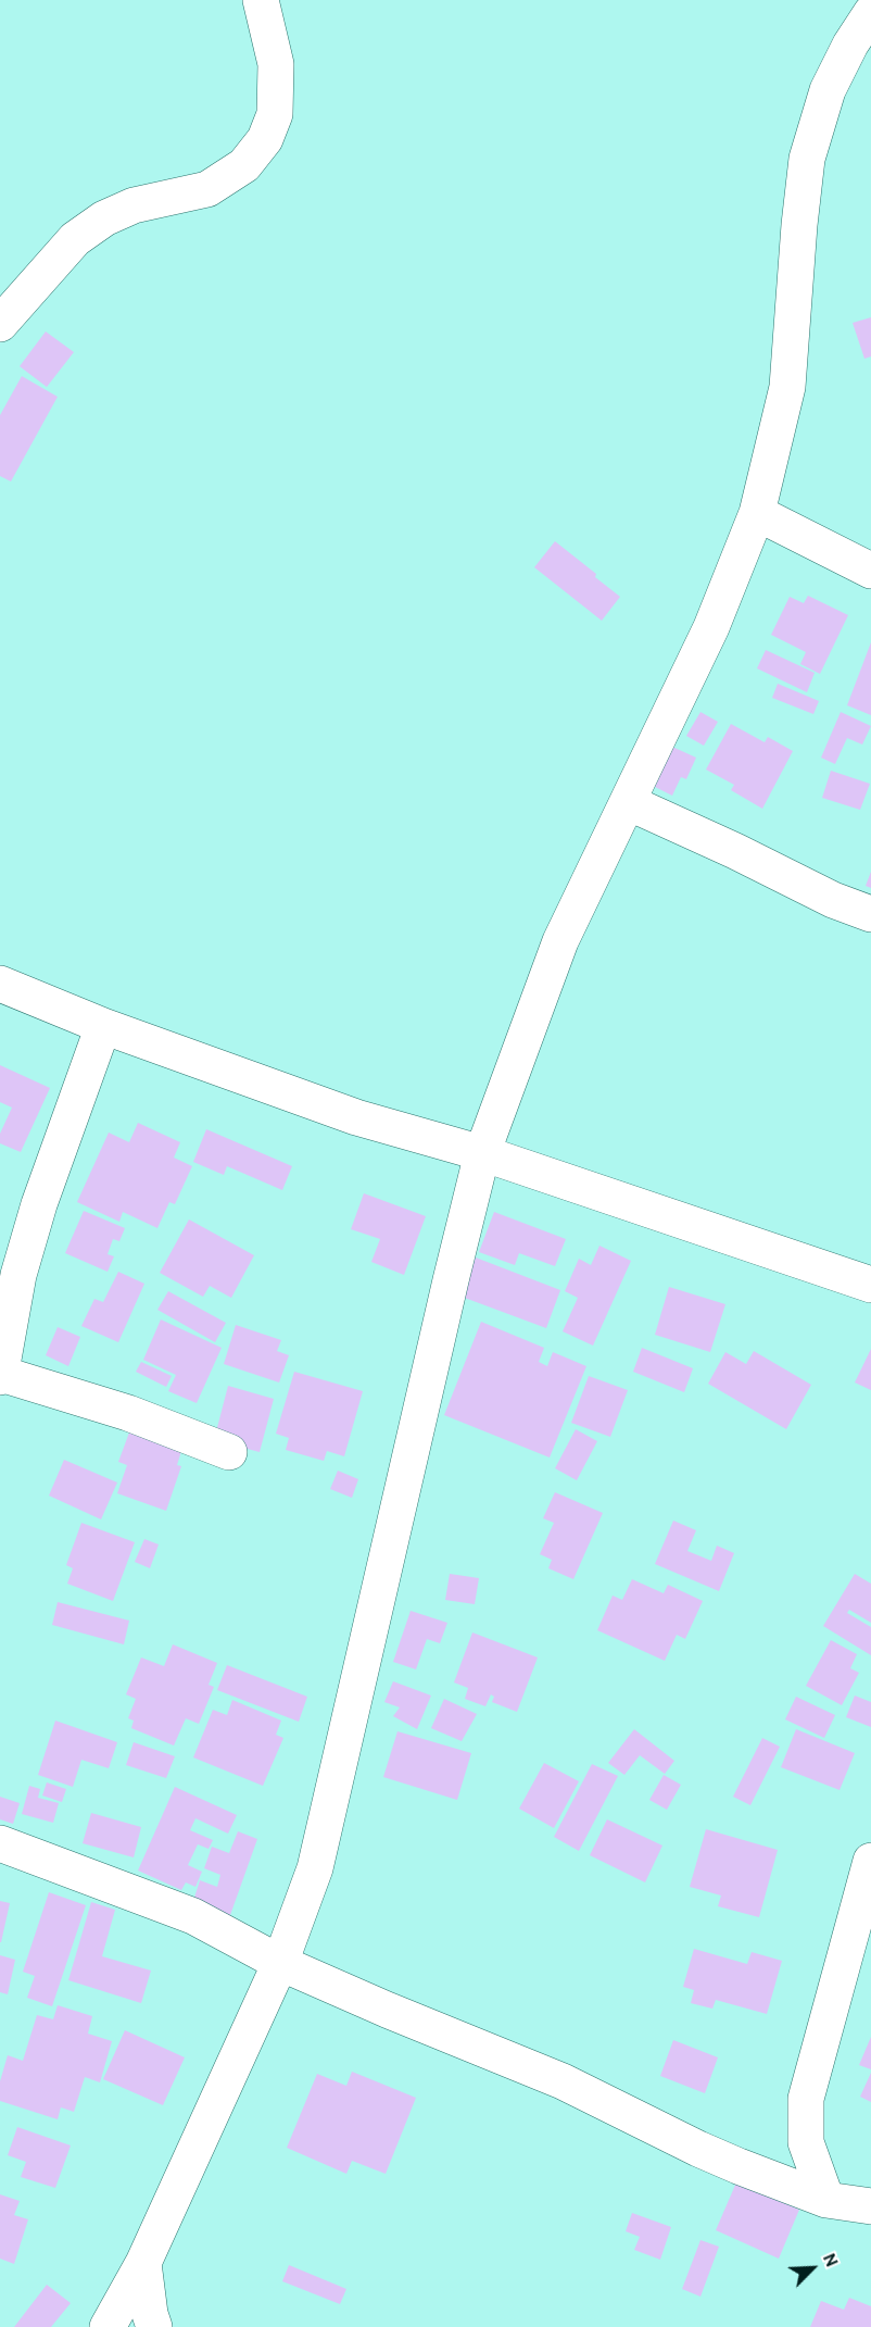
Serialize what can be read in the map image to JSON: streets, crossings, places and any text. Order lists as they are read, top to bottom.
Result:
{
  "north": "top right"
}
